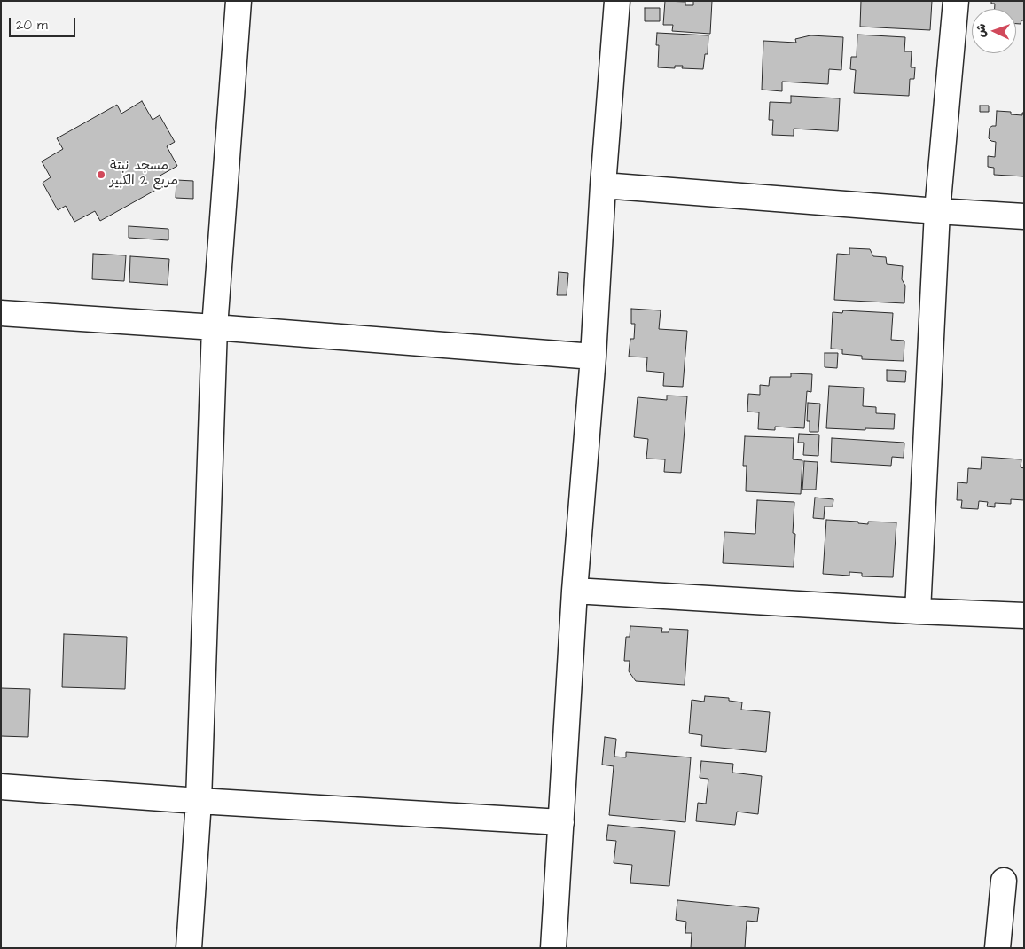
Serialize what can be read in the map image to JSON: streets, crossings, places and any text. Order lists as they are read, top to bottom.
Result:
{
  "places": ["مسجد نبتة مربع 2 الكبير"],
  "scale_bar": "20 m",
  "north": "left"
}
